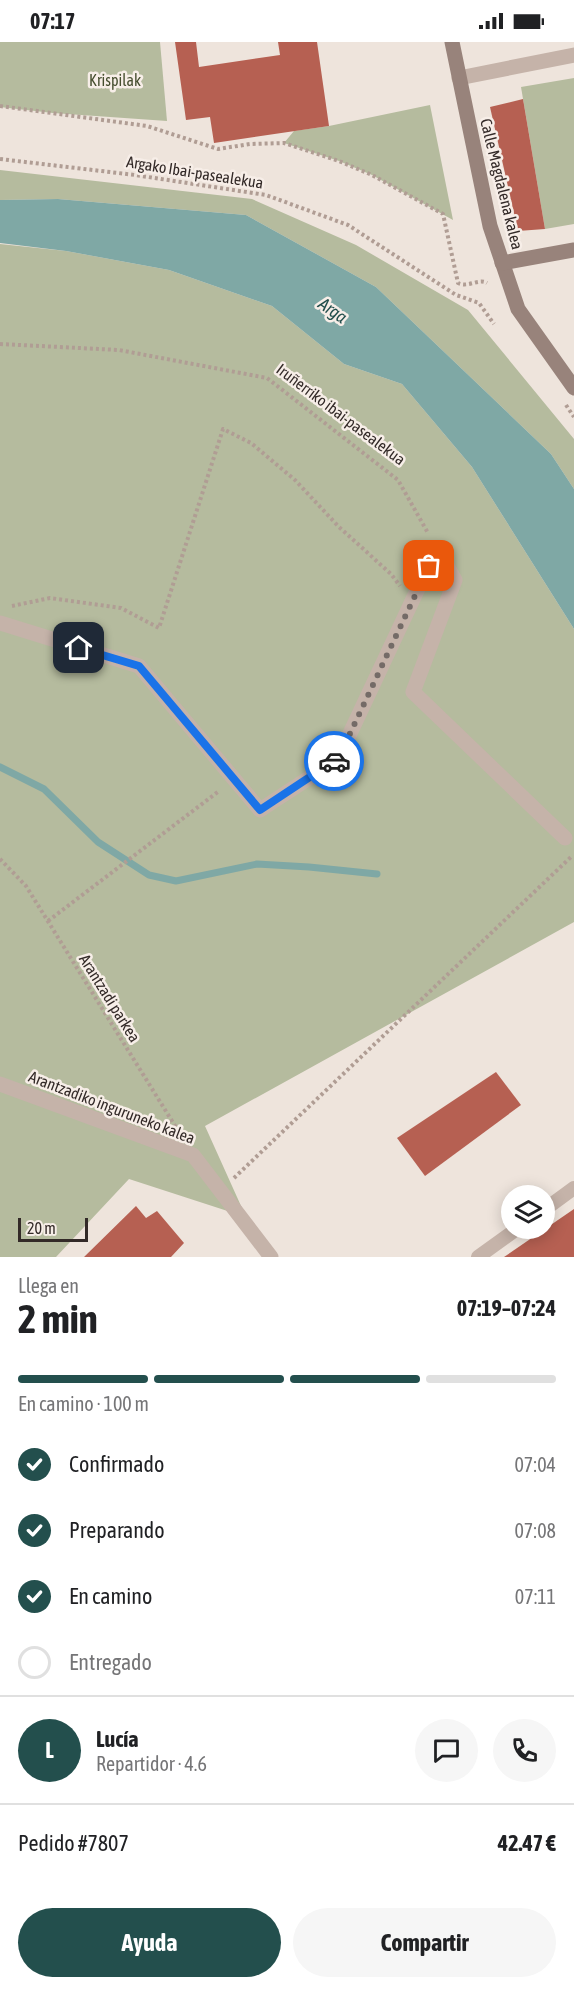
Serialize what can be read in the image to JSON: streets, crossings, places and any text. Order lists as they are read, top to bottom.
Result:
{
  "streets": {
    "main road": ["Calle Magdalena kalea"],
    "street": ["Arantzadiko inguruneko kalea"],
    "path": ["Argako Ibai-pasealekua", "Iruñerriko ibai-pasealekua", "Arantzadi parkea"]
  },
  "crossings": [
    ["Arantzadi parkea", "Arantzadiko inguruneko kalea"]
  ],
  "water": ["Arga"],
  "parks": ["Krispilak"],
  "scale_bar": "20 m",
  "page": {
    "status": "07:17",
    "scale": "20 m",
    "heading": ["2 min", "Llega en", "07:19–07:24"],
    "panel": [
      "Lucía",
      "Repartidor · 4.6",
      "Pedido #7807",
      "42.47 €"
    ],
    "bar": "En camino · 100 m",
    "list": [
      ["Confirmado", "07:04"],
      ["Preparando", "07:08"],
      ["En camino", "07:11"],
      "Entregado"
    ],
    "round": "L",
    "buttons": ["Ayuda", "Compartir"]
  }
}
